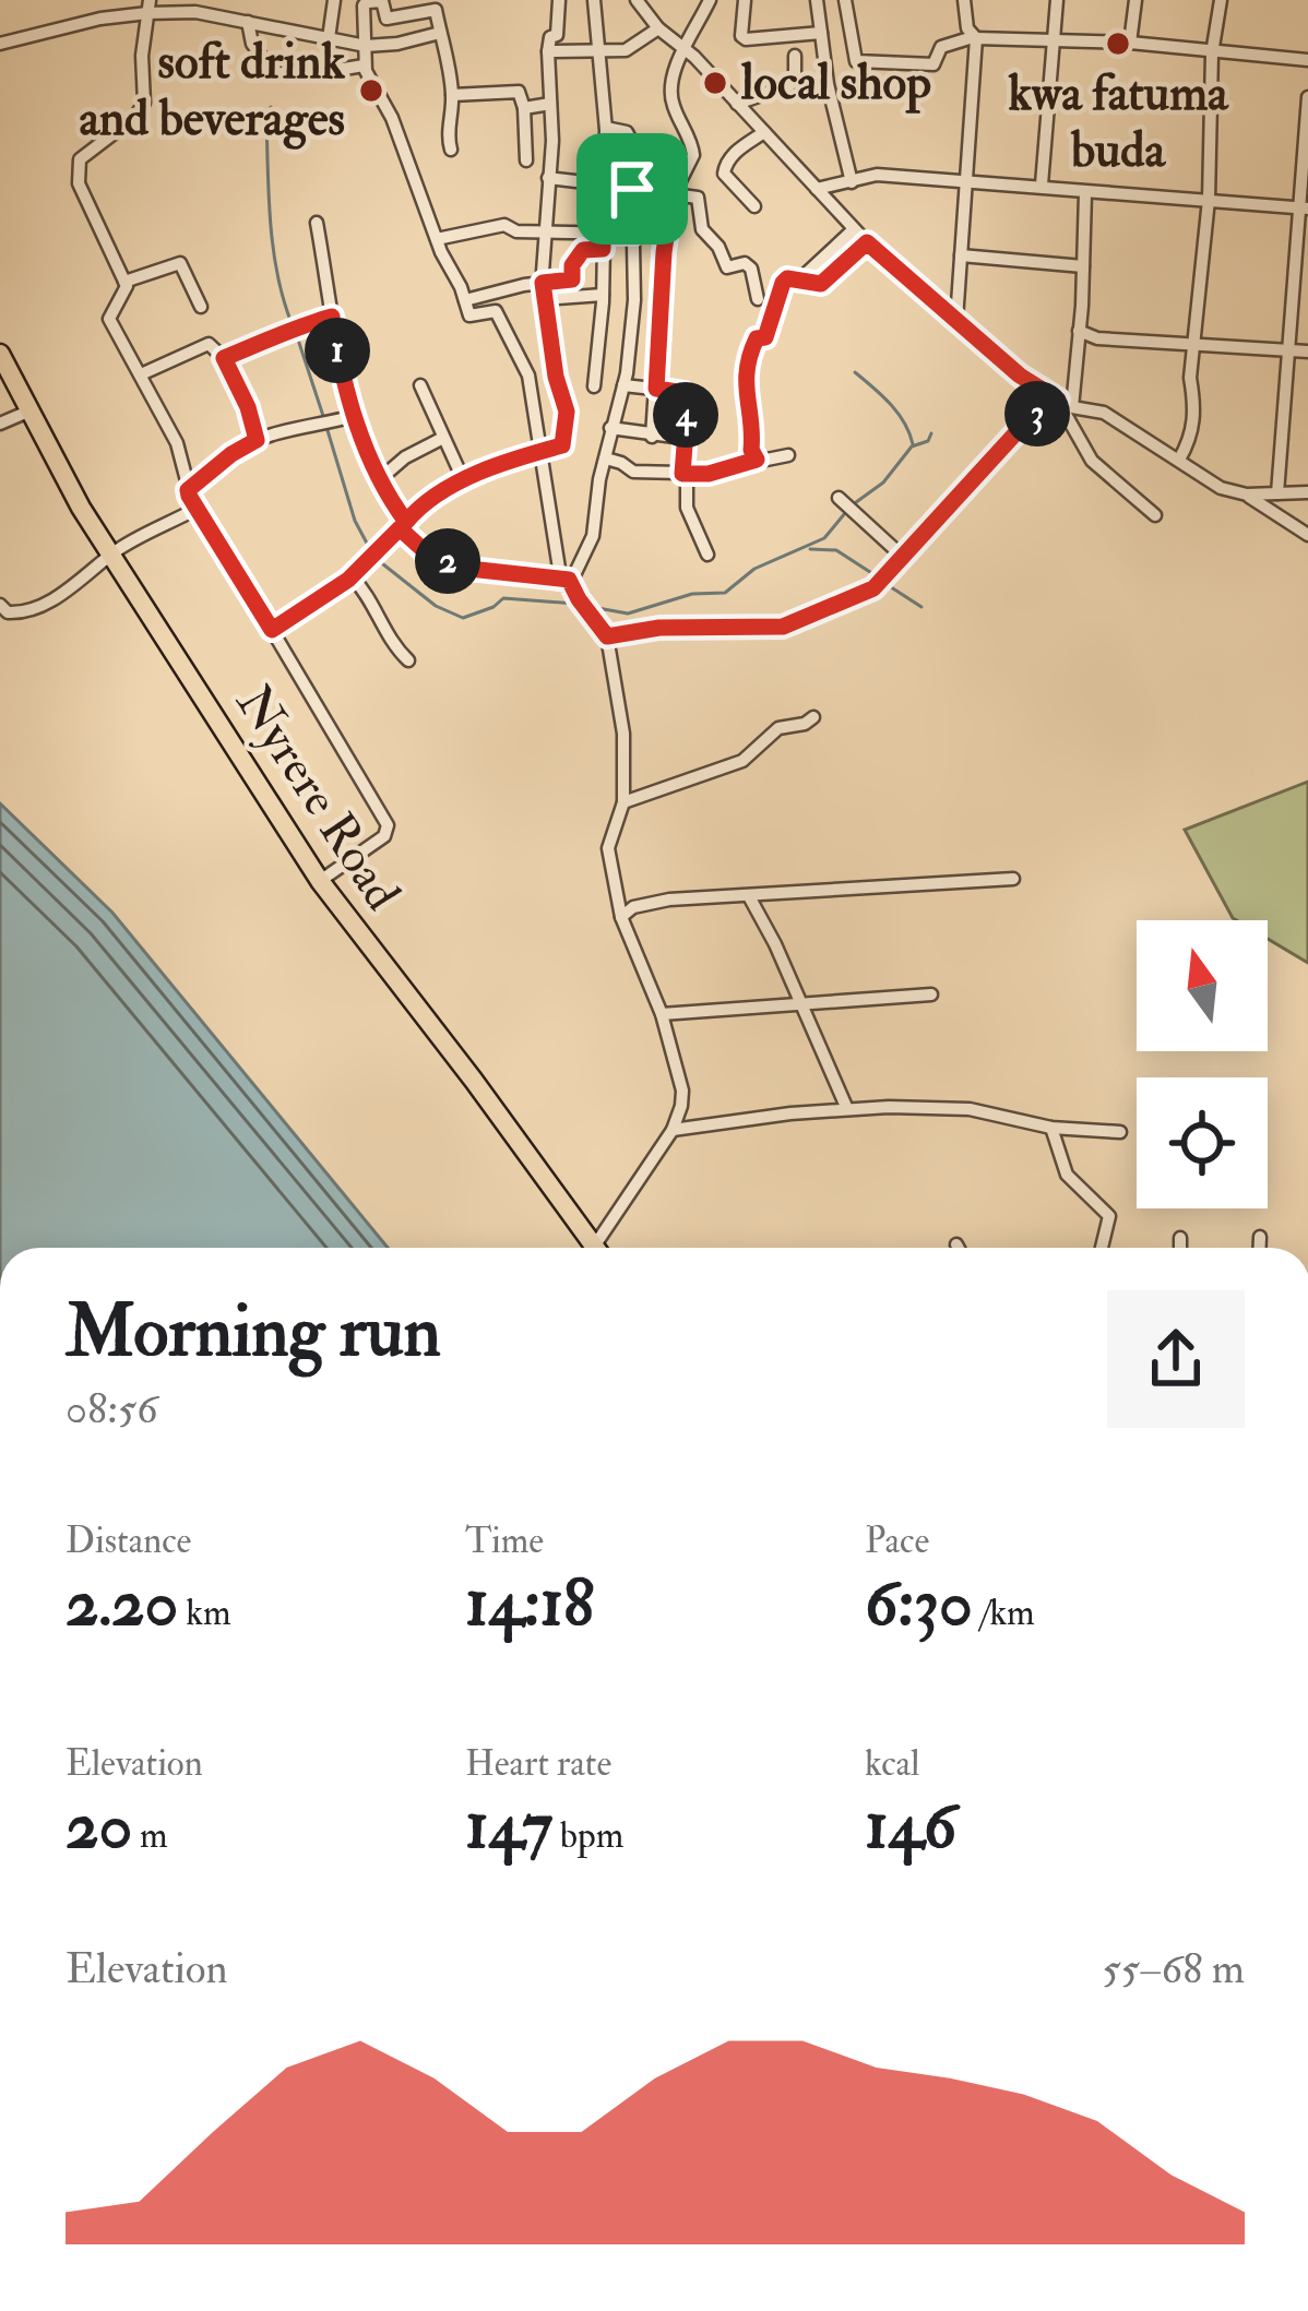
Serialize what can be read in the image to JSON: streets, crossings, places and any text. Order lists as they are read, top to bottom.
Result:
{
  "streets": {
    "main road": ["Nyrere Road"]
  },
  "places": ["kwa fatuma buda", "local shop", "soft drink and beverages"],
  "north": "top",
  "page": {
    "pins": [
      "1",
      "3",
      "4",
      "2"
    ],
    "heading": ["Morning run", "08:56"],
    "stats": [
      ["Distance", "2.20 km"],
      ["Time", "14:18"],
      ["Pace", "6:30 /km"],
      ["Elevation", "20 m"],
      ["Heart rate", "147 bpm"],
      ["kcal", "146"]
    ],
    "chart": ["Elevation", "55–68 m"]
  }
}
